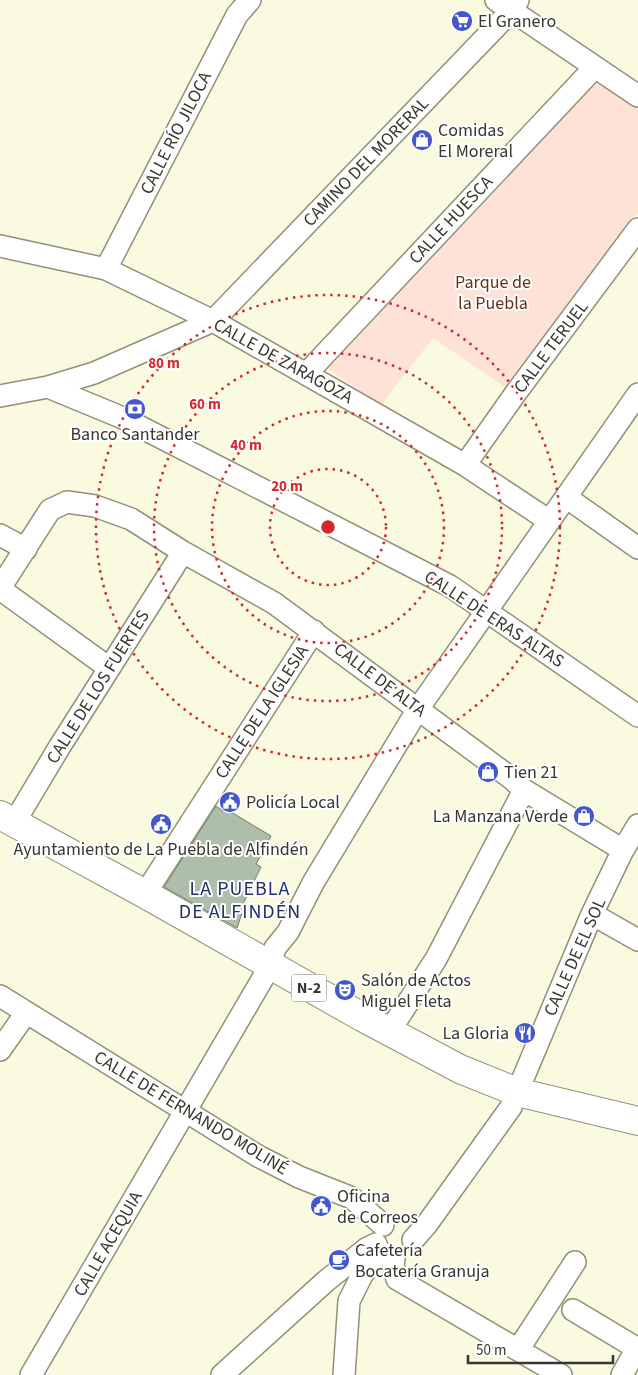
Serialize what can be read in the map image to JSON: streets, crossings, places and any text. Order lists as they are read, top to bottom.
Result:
{
  "streets": {
    "highway": ["N-2"],
    "street": [
      "CALLE RÍO JILOCA",
      "CAMINO DEL MORERAL",
      "CALLE HUESCA",
      "CALLE TERUEL",
      "CALLE DE ZARAGOZA",
      "CALLE DE ERAS ALTAS",
      "CALLE DE ALTA",
      "CALLE DE LOS FUERTES",
      "CALLE DE LA IGLESIA",
      "CALLE DE EL SOL",
      "CALLE DE FERNANDO MOLINÉ",
      "CALLE ACEQUIA"
    ]
  },
  "crossings": [
    ["CALLE RÍO JILOCA", "CALLE DE ZARAGOZA"],
    ["CAMINO DEL MORERAL", "CALLE DE ZARAGOZA"],
    ["CALLE HUESCA", "CALLE DE ZARAGOZA"],
    ["CALLE TERUEL", "CALLE DE ZARAGOZA"],
    ["CALLE DE ZARAGOZA", "CALLE ACEQUIA"],
    ["CALLE DE ERAS ALTAS", "CALLE ACEQUIA"],
    ["CALLE DE ALTA", "CALLE DE LOS FUERTES"],
    ["CALLE DE ALTA", "CALLE DE LA IGLESIA"],
    ["CALLE DE ALTA", "CALLE DE EL SOL"],
    ["CALLE DE ALTA", "CALLE ACEQUIA"],
    ["CALLE DE LOS FUERTES", "N-2"],
    ["CALLE DE LA IGLESIA", "N-2"],
    ["CALLE DE EL SOL", "N-2"],
    ["CALLE DE EL SOL", "CALLE DE FERNANDO MOLINÉ"],
    ["N-2", "CALLE ACEQUIA"],
    ["CALLE DE FERNANDO MOLINÉ", "CALLE ACEQUIA"]
  ],
  "districts": ["LA PUEBLA DE ALFINDÉN"],
  "parks": ["Parque de la Puebla"],
  "places": {
    "supermarket": ["El Granero"],
    "shop": ["Comidas El Moreral", "Tien 21", "La Manzana Verde"],
    "bank": ["Banco Santander"],
    "public building": ["Policía Local", "Ayuntamiento de La Puebla de Alfindén", "Oficina de Correos"],
    "theatre": ["Salón de Actos Miguel Fleta"],
    "restaurant": ["La Gloria"],
    "cafe": ["Cafetería Bocatería Granuja"]
  },
  "scale_bar": "50 m",
  "rings": [
    "80 m",
    "60 m",
    "40 m",
    "20 m"
  ]
}
